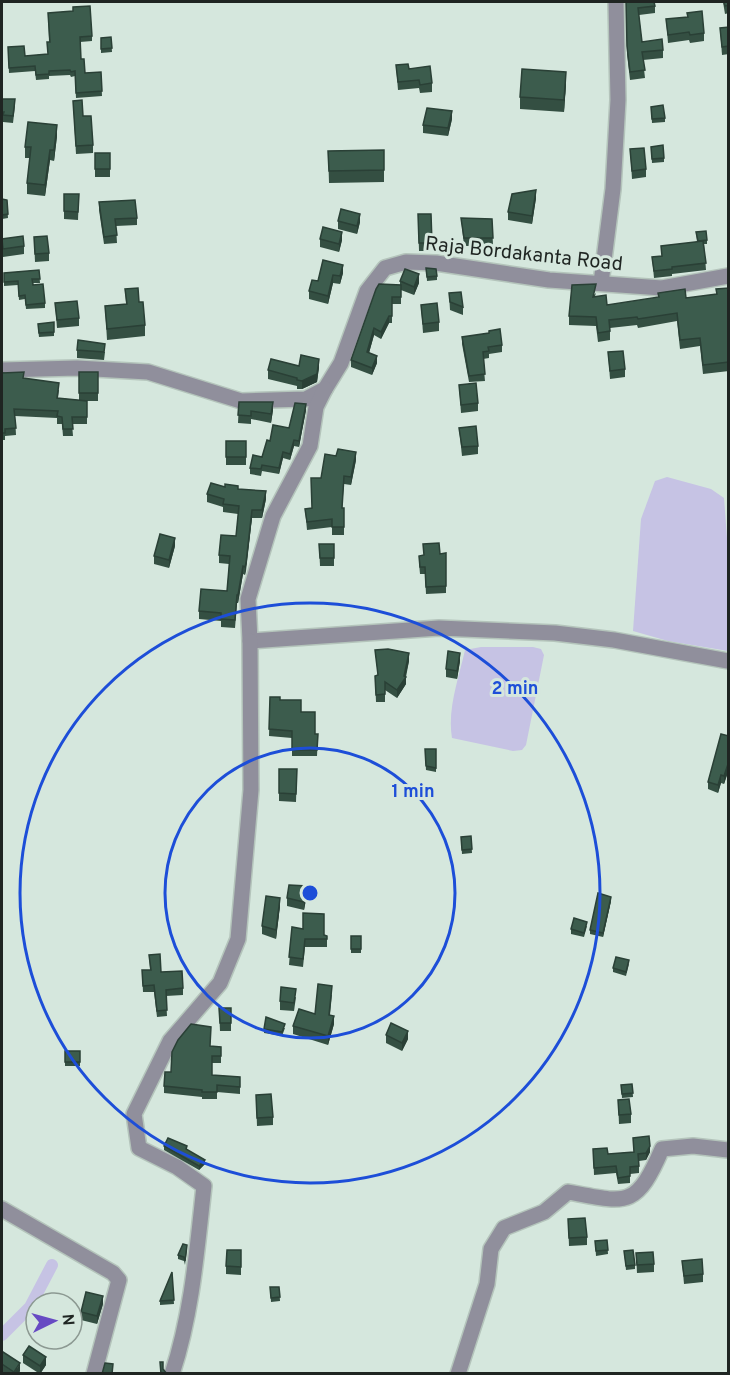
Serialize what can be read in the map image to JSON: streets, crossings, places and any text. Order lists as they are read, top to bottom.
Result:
{
  "streets": {
    "street": ["Raja Bordakanta Road"]
  },
  "north": "right",
  "rings": ["2 min", "1 min"]
}
